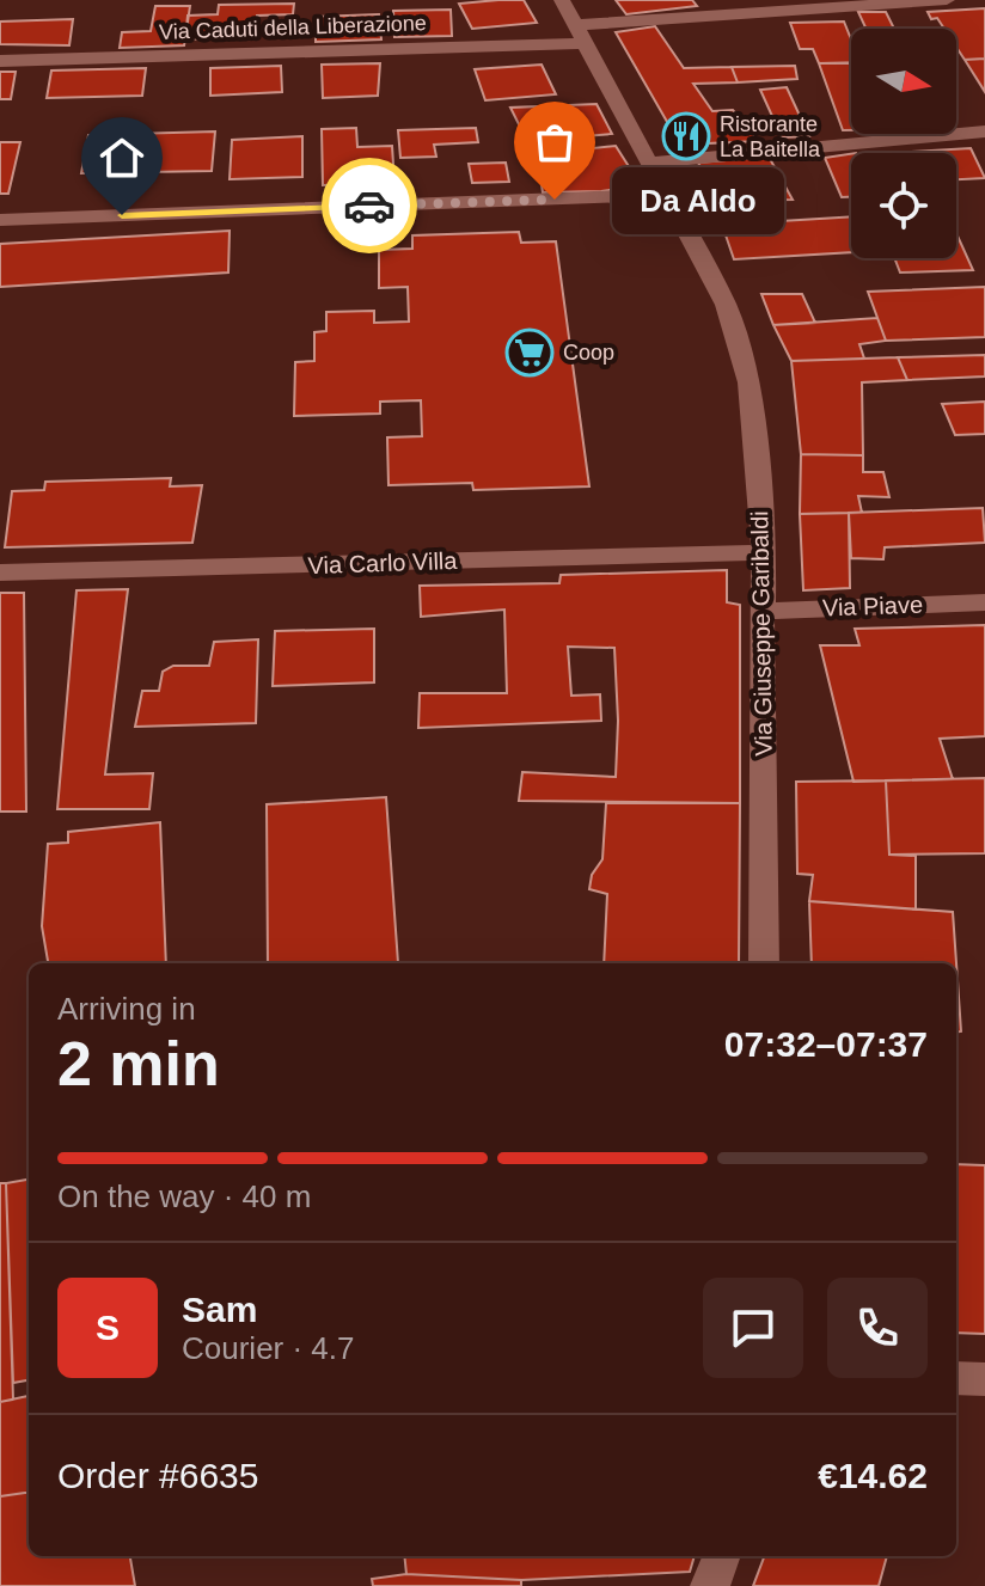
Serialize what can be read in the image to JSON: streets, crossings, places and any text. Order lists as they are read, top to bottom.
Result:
{
  "streets": {
    "street": [
      "Via Caduti della Liberazione",
      "Via Carlo Villa",
      "Via Piave",
      "Via Giuseppe Garibaldi"
    ]
  },
  "crossings": [
    ["Via Caduti della Liberazione", "Via Giuseppe Garibaldi"],
    ["Via Carlo Villa", "Via Giuseppe Garibaldi"],
    ["Via Piave", "Via Giuseppe Garibaldi"]
  ],
  "places": {
    "restaurant": ["Ristorante La Baitella"],
    "other": ["Da Aldo"],
    "supermarket": ["Coop"]
  },
  "north": "right",
  "page": {
    "bubble": "Da Aldo",
    "heading": ["2 min", "Arriving in", "07:32–07:37"],
    "panel": [
      "Sam",
      "Courier · 4.7",
      "Order #6635",
      "€14.62"
    ],
    "bar": "On the way · 40 m",
    "round": "S"
  }
}
